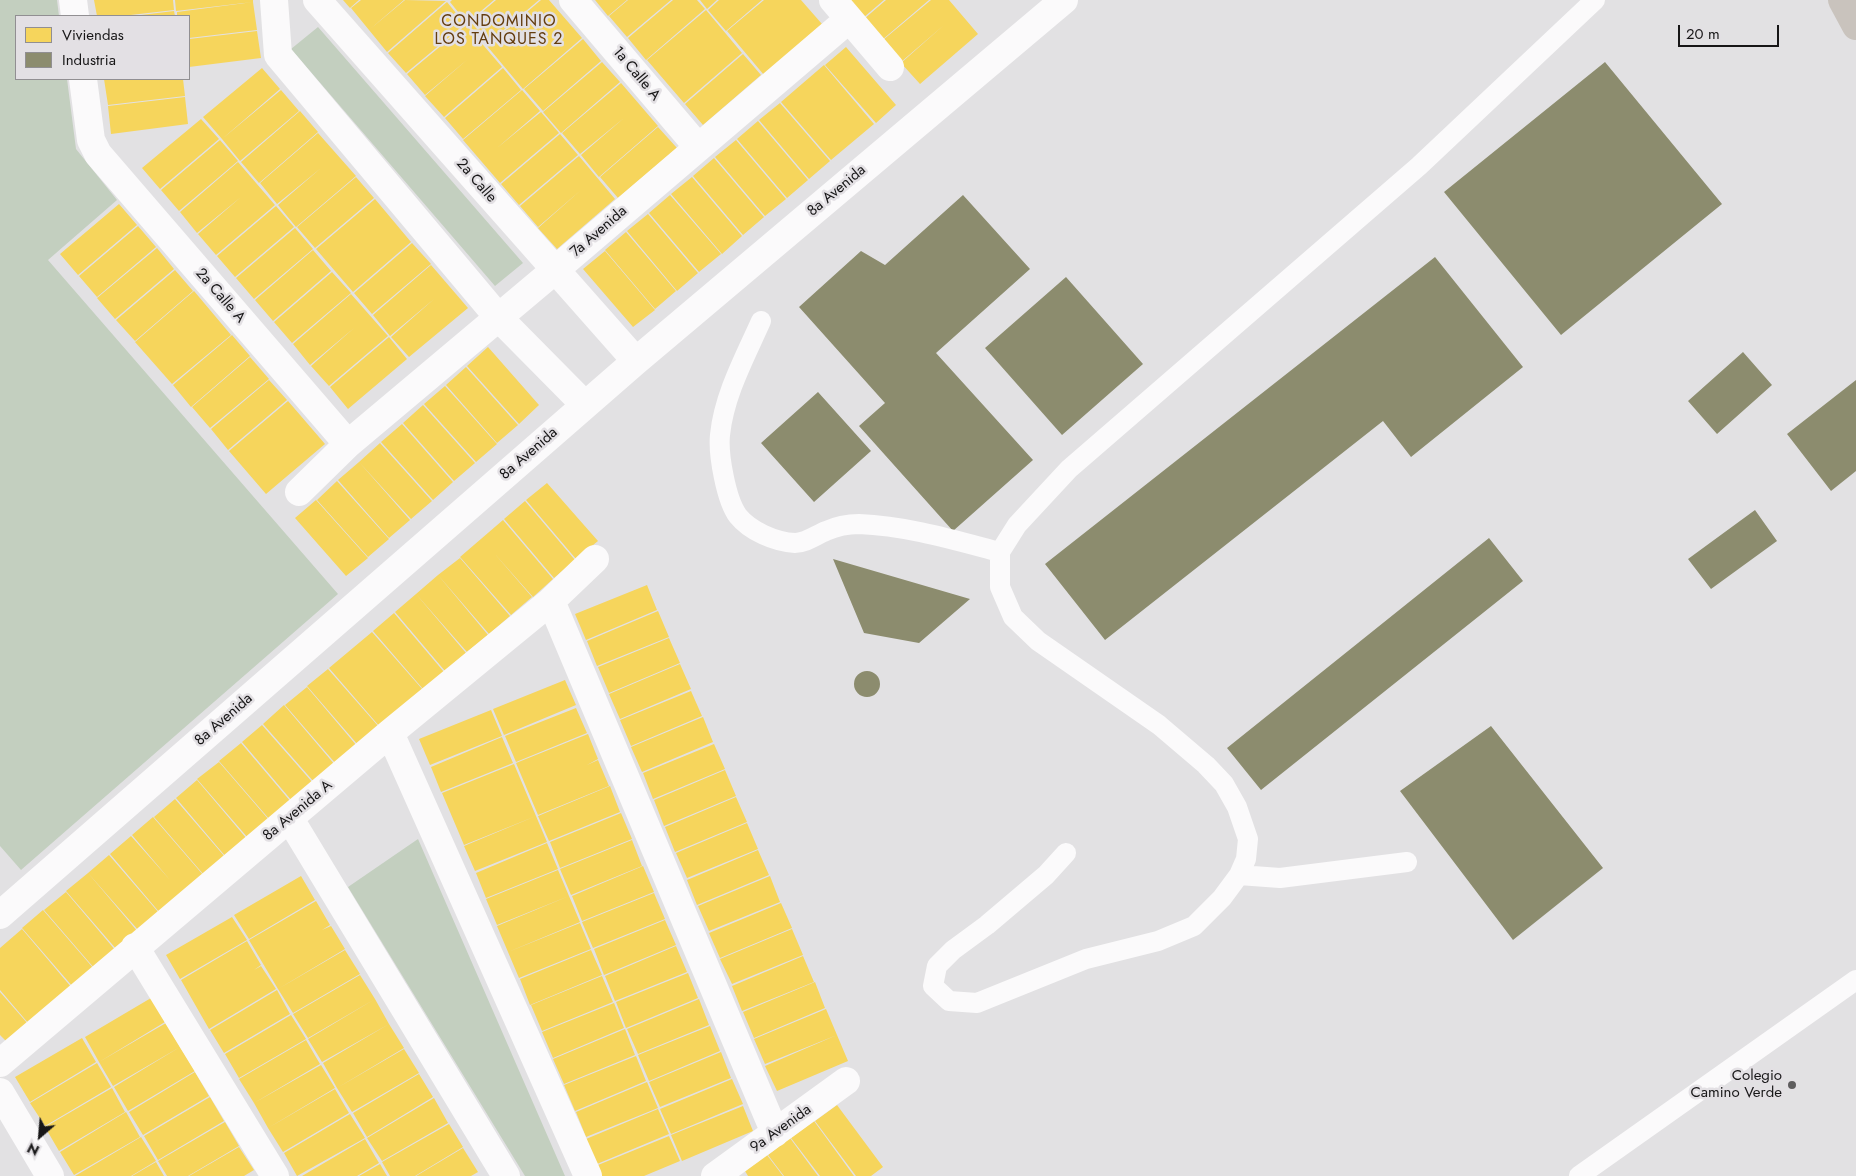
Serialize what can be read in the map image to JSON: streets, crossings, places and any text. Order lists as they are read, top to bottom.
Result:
{
  "streets": {
    "street": [
      "1a Calle A",
      "2a Calle",
      "8a Avenida",
      "7a Avenida",
      "2a Calle A",
      "8a Avenida A",
      "9a Avenida"
    ]
  },
  "crossings": [
    ["1a Calle A", "7a Avenida"],
    ["2a Calle", "8a Avenida"],
    ["2a Calle", "7a Avenida"],
    ["7a Avenida", "2a Calle A"]
  ],
  "districts": ["CONDOMINIO LOS TANQUES 2"],
  "places": ["Colegio Camino Verde"],
  "legend": ["Viviendas", "Industria"],
  "scale_bar": "20 m",
  "north": "bottom left"
}
